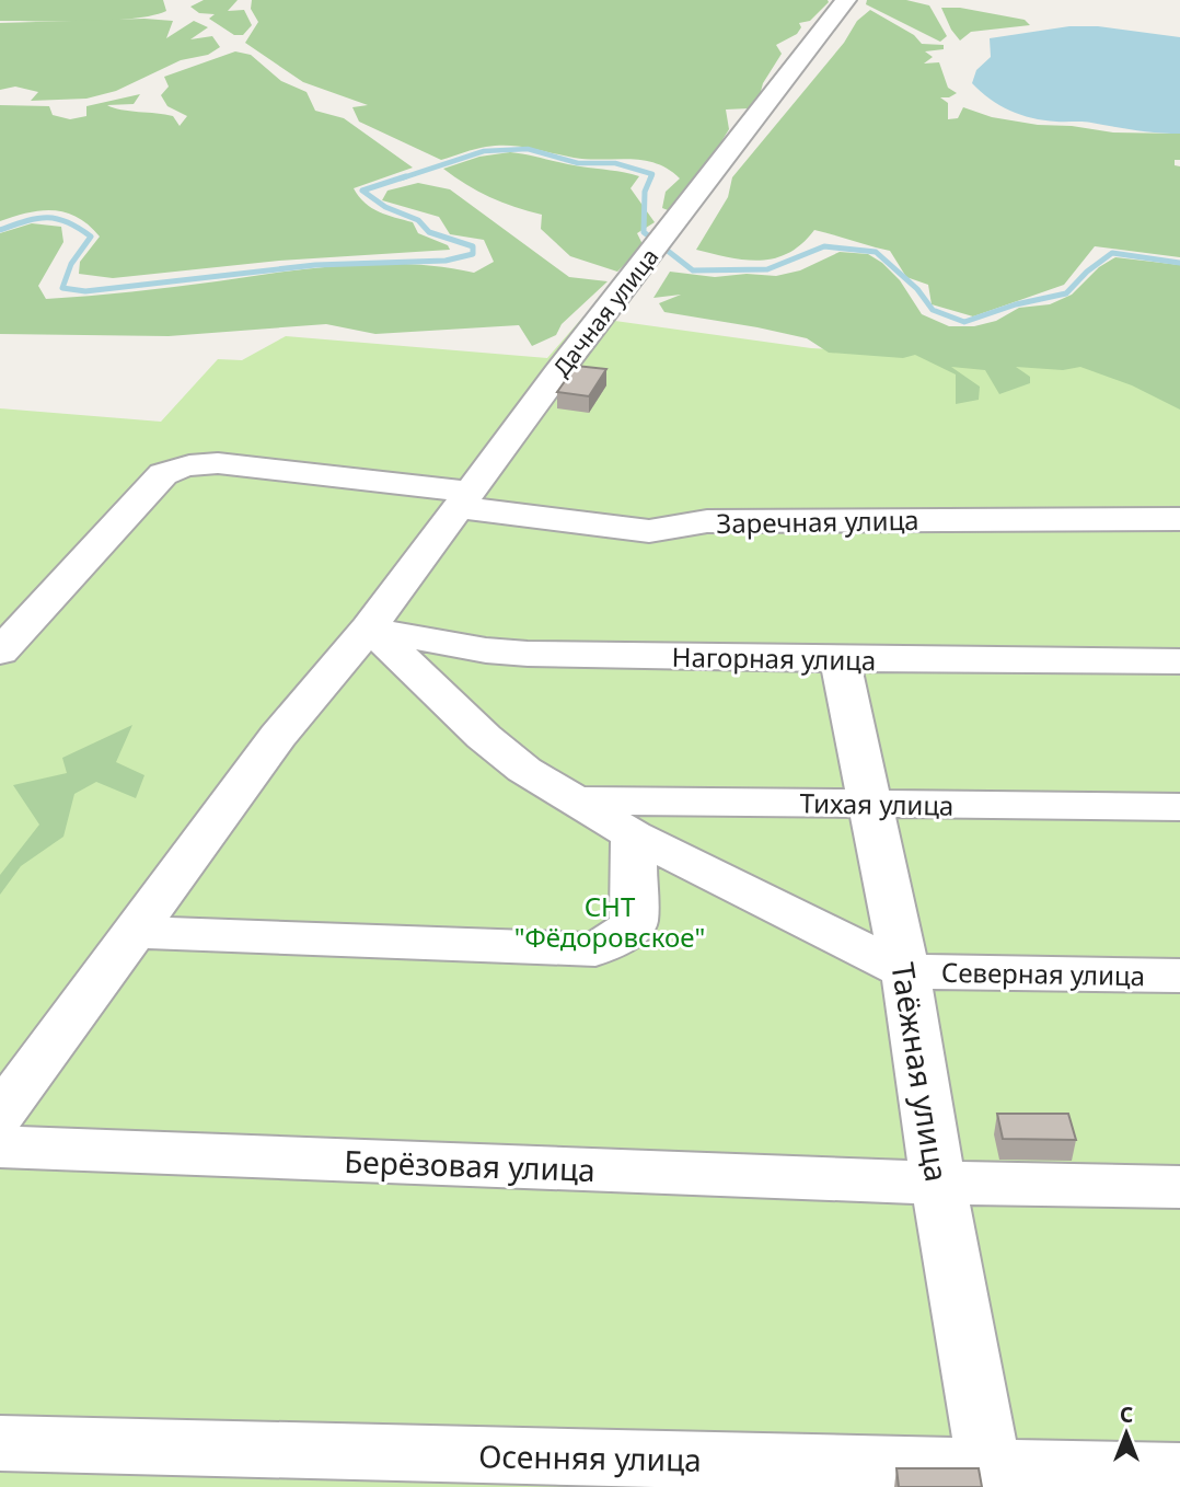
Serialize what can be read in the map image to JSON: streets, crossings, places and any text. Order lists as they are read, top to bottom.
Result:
{
  "streets": {
    "street": [
      "Дачная улица",
      "Заречная улица",
      "Нагорная улица",
      "Тихая улица",
      "Северная улица",
      "Таёжная улица",
      "Берёзовая улица",
      "Осенняя улица"
    ]
  },
  "crossings": [
    ["Дачная улица", "Заречная улица"],
    ["Дачная улица", "Нагорная улица"],
    ["Нагорная улица", "Таёжная улица"],
    ["Тихая улица", "Таёжная улица"],
    ["Северная улица", "Таёжная улица"],
    ["Таёжная улица", "Берёзовая улица"],
    ["Таёжная улица", "Осенняя улица"]
  ],
  "parks": ["СНТ \"Фёдоровское\""],
  "north": "top"
}
